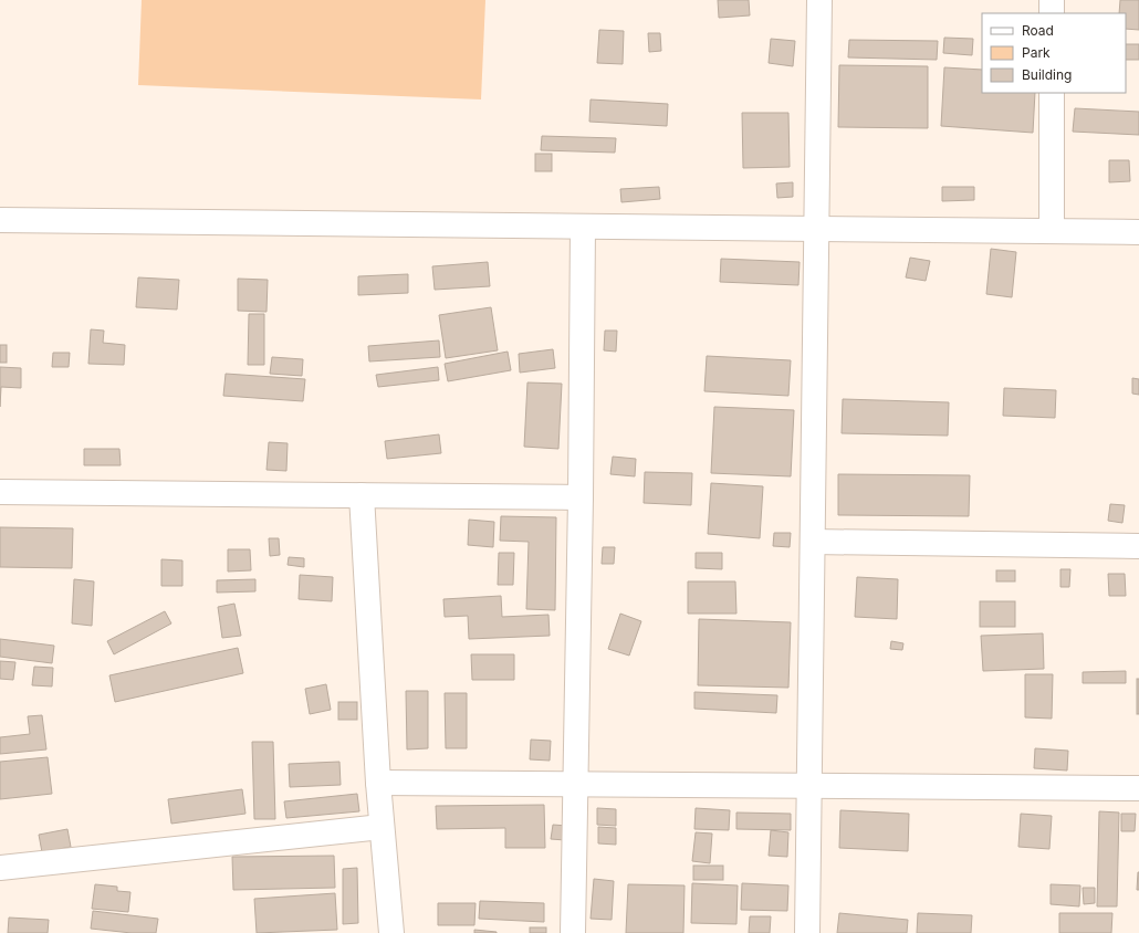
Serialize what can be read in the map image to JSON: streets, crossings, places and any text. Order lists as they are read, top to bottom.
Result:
{
  "legend": ["Road", "Park", "Building"]
}
